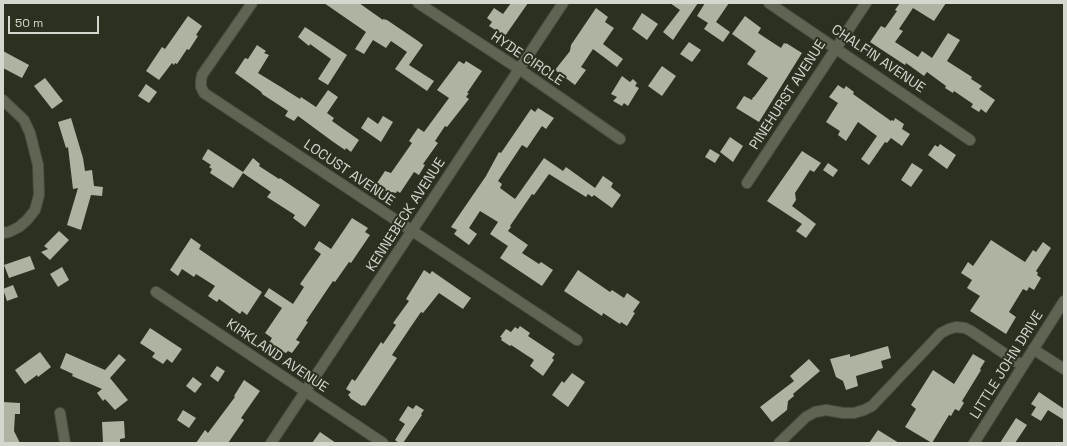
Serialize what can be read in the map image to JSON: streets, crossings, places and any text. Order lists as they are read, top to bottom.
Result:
{
  "streets": {
    "street": [
      "HYDE CIRCLE",
      "CHALFIN AVENUE",
      "PINEHURST AVENUE",
      "LOCUST AVENUE",
      "KENNEBECK AVENUE",
      "KIRKLAND AVENUE",
      "LITTLE JOHN DRIVE"
    ]
  },
  "crossings": [
    ["HYDE CIRCLE", "KENNEBECK AVENUE"],
    ["CHALFIN AVENUE", "PINEHURST AVENUE"],
    ["LOCUST AVENUE", "KENNEBECK AVENUE"],
    ["KENNEBECK AVENUE", "KIRKLAND AVENUE"]
  ],
  "scale_bar": "50 m"
}
